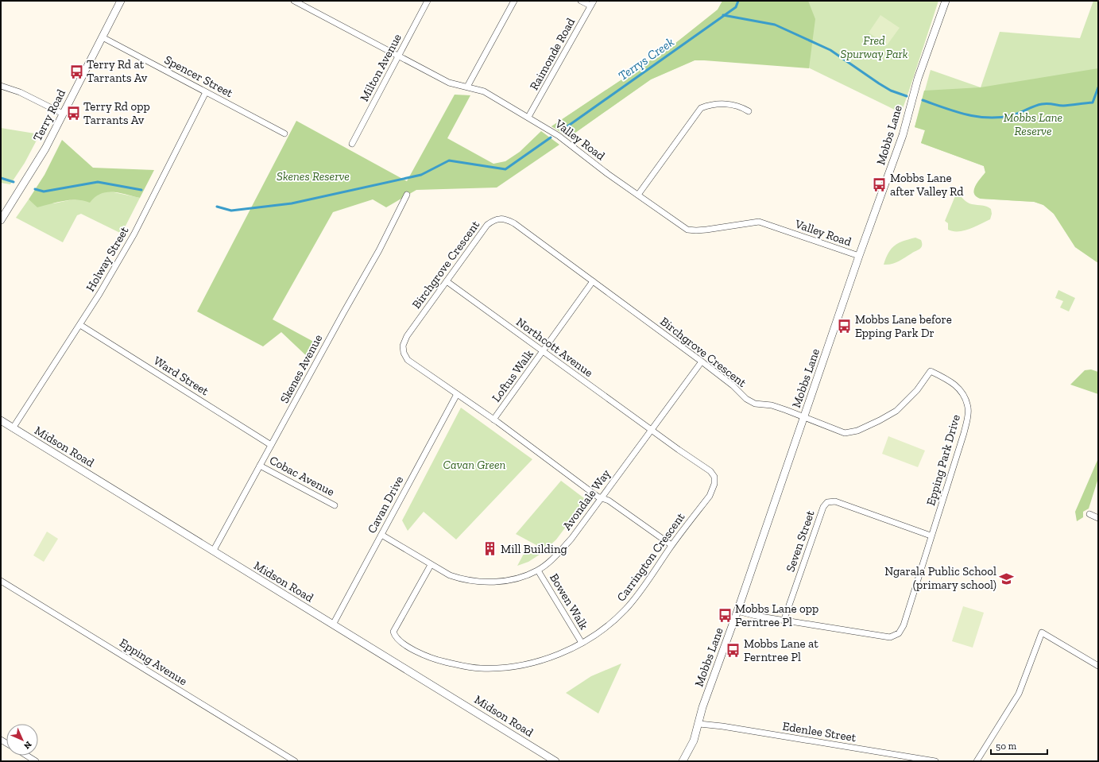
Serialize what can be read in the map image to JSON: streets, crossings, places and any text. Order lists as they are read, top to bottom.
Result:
{
  "streets": {
    "street": [
      "Raimonde Road",
      "Milton Avenue",
      "Spencer Street",
      "Terry Road",
      "Mobbs Lane",
      "Valley Road",
      "Holway Street",
      "Birchgrove Crescent",
      "Northcott Avenue",
      "Skenes Avenue",
      "Ward Street",
      "Loftus Walk",
      "Midson Road",
      "Epping Park Drive",
      "Cobac Avenue",
      "Avondale Way",
      "Cavan Drive",
      "Seven Street",
      "Carrington Crescent",
      "Bowen Walk",
      "Epping Avenue",
      "Edenlee Street"
    ]
  },
  "crossings": [
    ["Raimonde Road", "Valley Road"],
    ["Milton Avenue", "Valley Road"],
    ["Spencer Street", "Terry Road"],
    ["Spencer Street", "Holway Street"],
    ["Mobbs Lane", "Valley Road"],
    ["Mobbs Lane", "Birchgrove Crescent"],
    ["Mobbs Lane", "Epping Park Drive"],
    ["Mobbs Lane", "Edenlee Street"],
    ["Holway Street", "Ward Street"],
    ["Holway Street", "Midson Road"],
    ["Birchgrove Crescent", "Northcott Avenue"],
    ["Birchgrove Crescent", "Loftus Walk"],
    ["Birchgrove Crescent", "Epping Park Drive"],
    ["Birchgrove Crescent", "Avondale Way"],
    ["Birchgrove Crescent", "Cavan Drive"],
    ["Birchgrove Crescent", "Carrington Crescent"],
    ["Northcott Avenue", "Loftus Walk"],
    ["Northcott Avenue", "Avondale Way"],
    ["Northcott Avenue", "Carrington Crescent"],
    ["Skenes Avenue", "Ward Street"],
    ["Skenes Avenue", "Midson Road"],
    ["Skenes Avenue", "Cobac Avenue"],
    ["Midson Road", "Cavan Drive"],
    ["Epping Park Drive", "Seven Street"],
    ["Avondale Way", "Cavan Drive"],
    ["Avondale Way", "Carrington Crescent"],
    ["Avondale Way", "Bowen Walk"],
    ["Carrington Crescent", "Bowen Walk"]
  ],
  "water": ["Terrys Creek"],
  "parks": [
    "Fred Spurway Park",
    "Mobbs Lane Reserve",
    "Skenes Reserve",
    "Cavan Green"
  ],
  "places": {
    "bus stop": [
      "Terry Rd at Tarrants Av",
      "Terry Rd opp Tarrants Av",
      "Mobbs Lane after Valley Rd",
      "Mobbs Lane before Epping Park Dr",
      "Mobbs Lane opp Ferntree Pl",
      "Mobbs Lane at Ferntree Pl"
    ],
    "building": ["Mill Building"],
    "school or university": ["Ngarala Public School (primary school)"]
  },
  "scale_bar": "50 m",
  "north": "bottom right"
}
